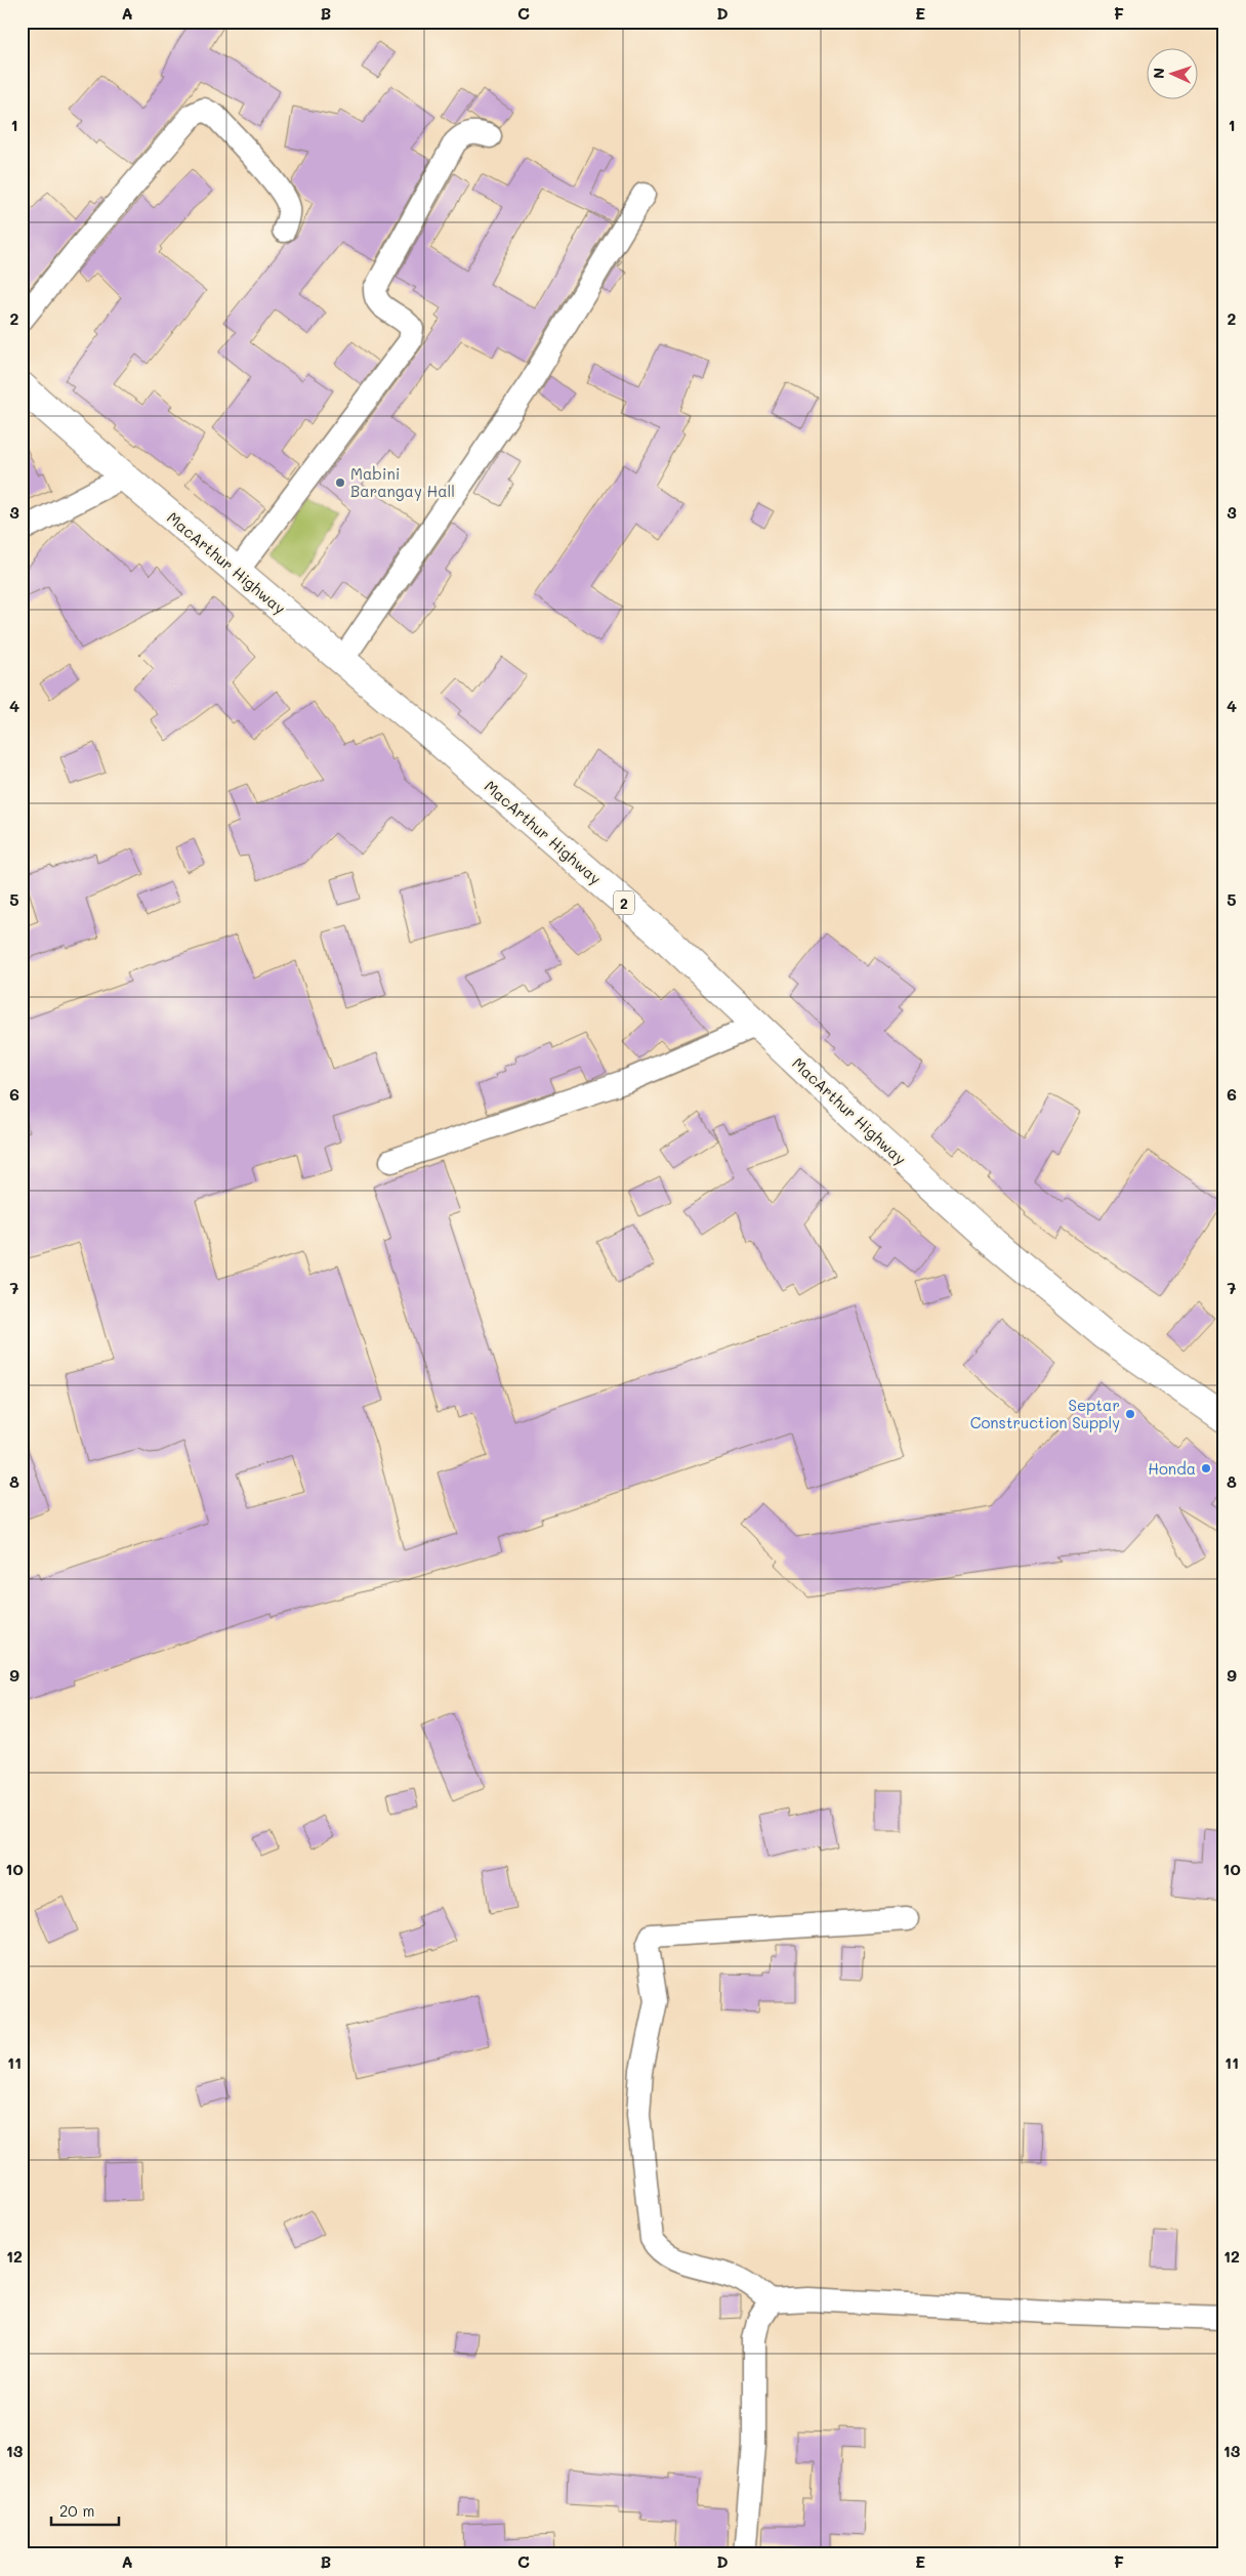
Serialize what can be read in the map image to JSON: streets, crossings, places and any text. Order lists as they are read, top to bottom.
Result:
{
  "streets": {
    "highway": ["MacArthur Highway", "2"]
  },
  "places": ["Mabini Barangay Hall", "Septar Construction Supply", "Honda"],
  "scale_bar": "20 m",
  "north": "left",
  "grid": {
    "columns": [
      "A",
      "B",
      "C",
      "D",
      "E",
      "F"
    ],
    "rows": [
      "1",
      "2",
      "3",
      "4",
      "5",
      "6",
      "7",
      "8",
      "9",
      "10",
      "11",
      "12",
      "13"
    ]
  }
}
